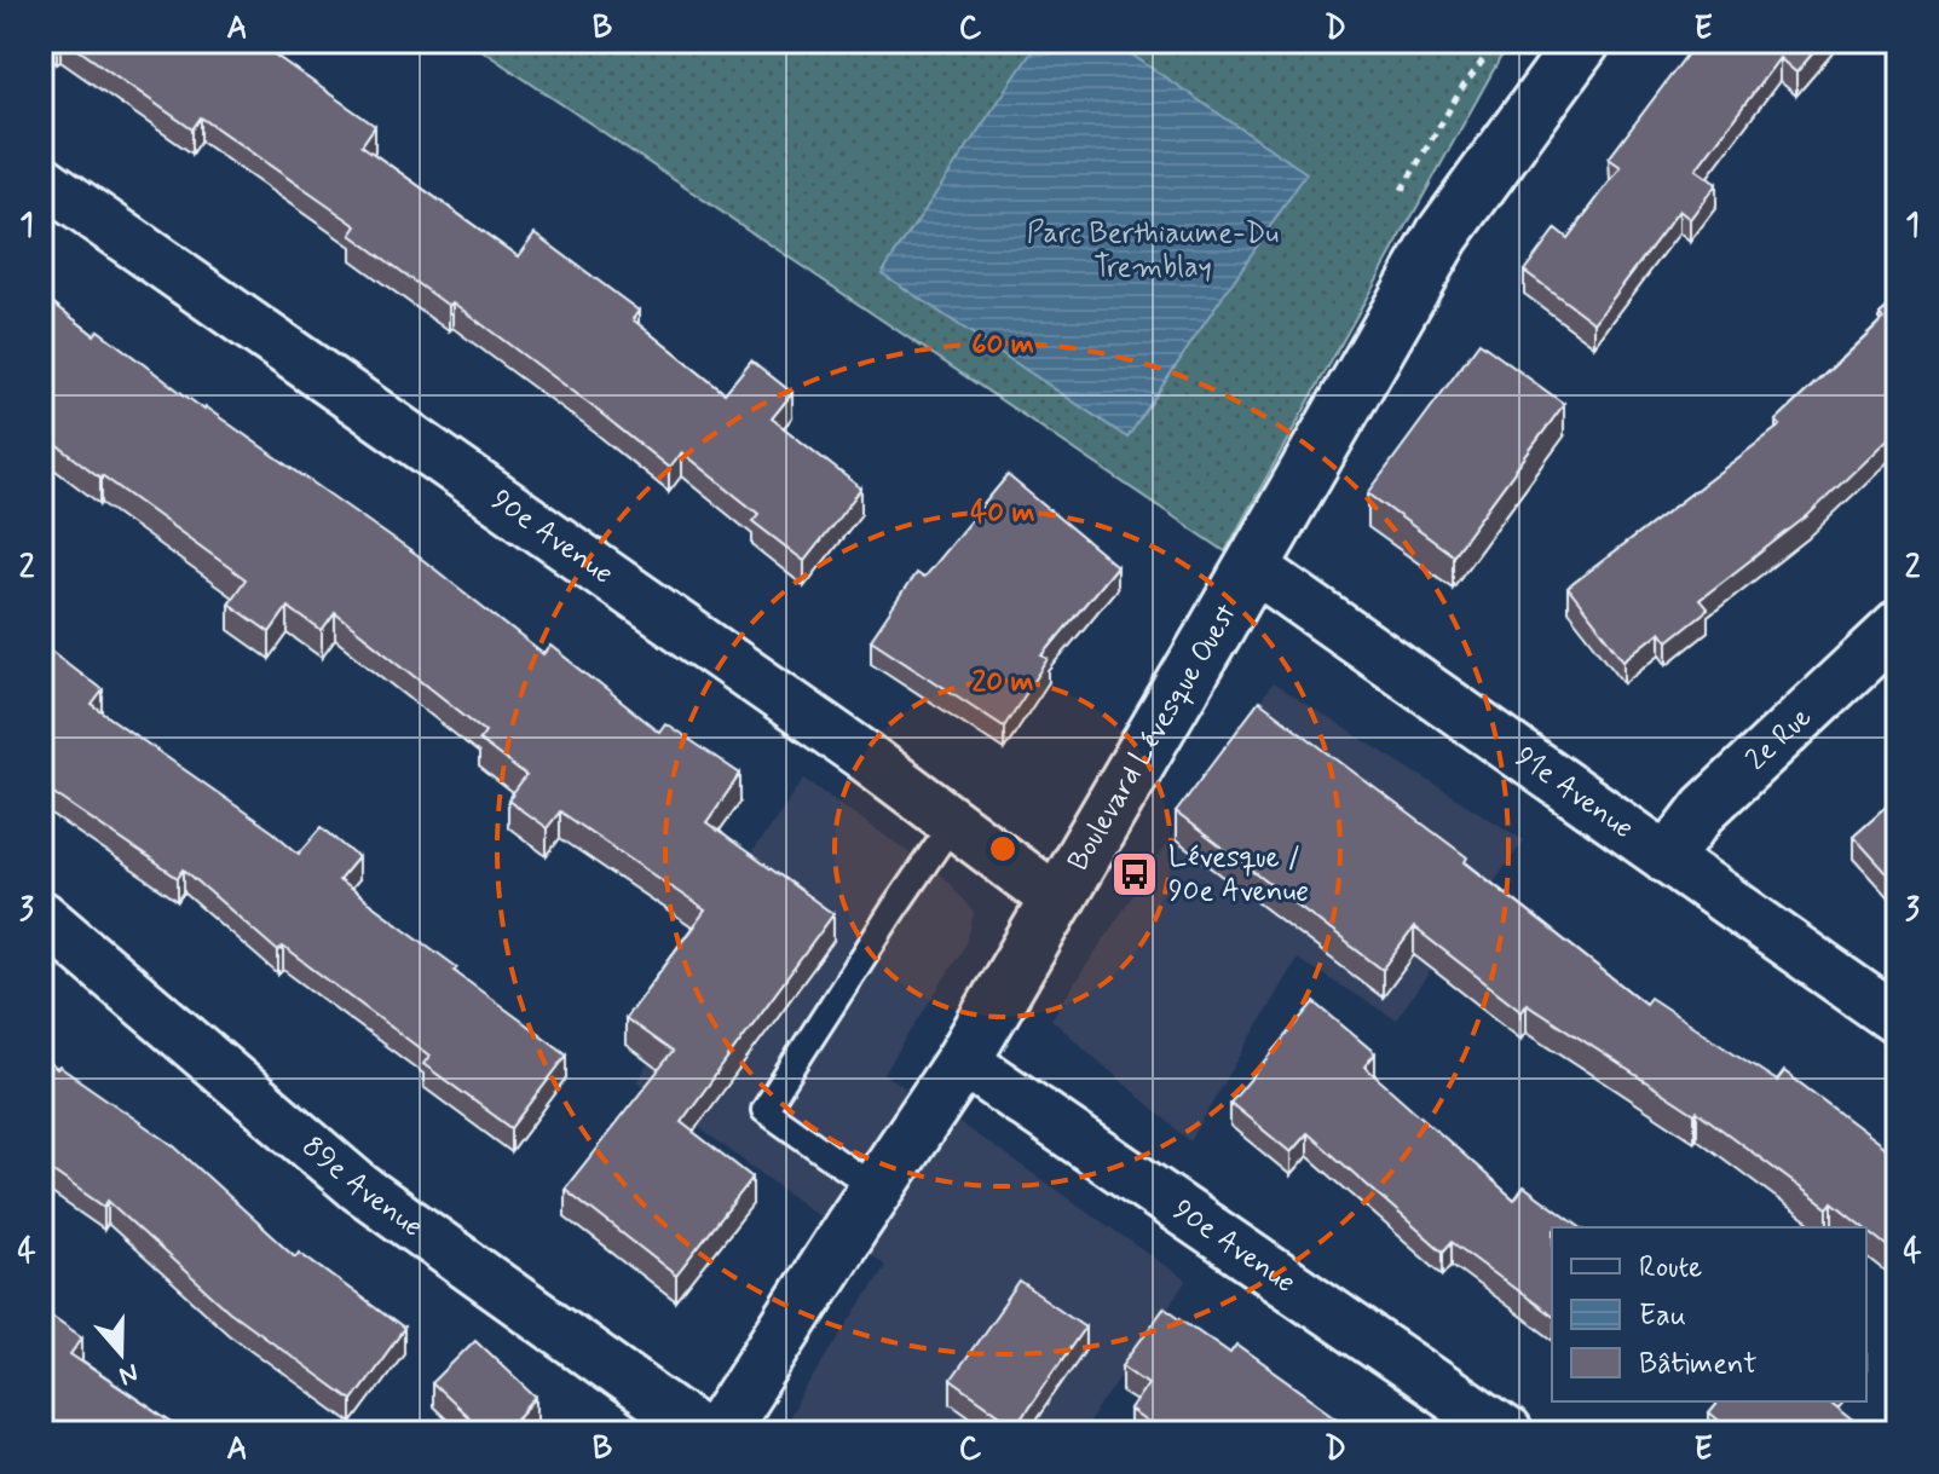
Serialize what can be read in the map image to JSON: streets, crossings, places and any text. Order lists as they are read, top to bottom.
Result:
{
  "streets": {
    "street": [
      "90e Avenue",
      "Boulevard Lévesque Ouest",
      "2e Rue",
      "91e Avenue",
      "89e Avenue"
    ]
  },
  "crossings": [
    ["90e Avenue", "Boulevard Lévesque Ouest"],
    ["Boulevard Lévesque Ouest", "91e Avenue"],
    ["2e Rue", "91e Avenue"]
  ],
  "parks": ["Parc Berthiaume-Du Tremblay"],
  "places": {
    "bus stop": ["Lévesque / 90e Avenue"]
  },
  "legend": ["Route", "Eau", "Bâtiment"],
  "north": "bottom",
  "grid": {
    "columns": [
      "A",
      "B",
      "C",
      "D",
      "E"
    ],
    "rows": [
      "1",
      "2",
      "3",
      "4"
    ]
  },
  "rings": ["60 m", "40 m", "20 m"]
}
